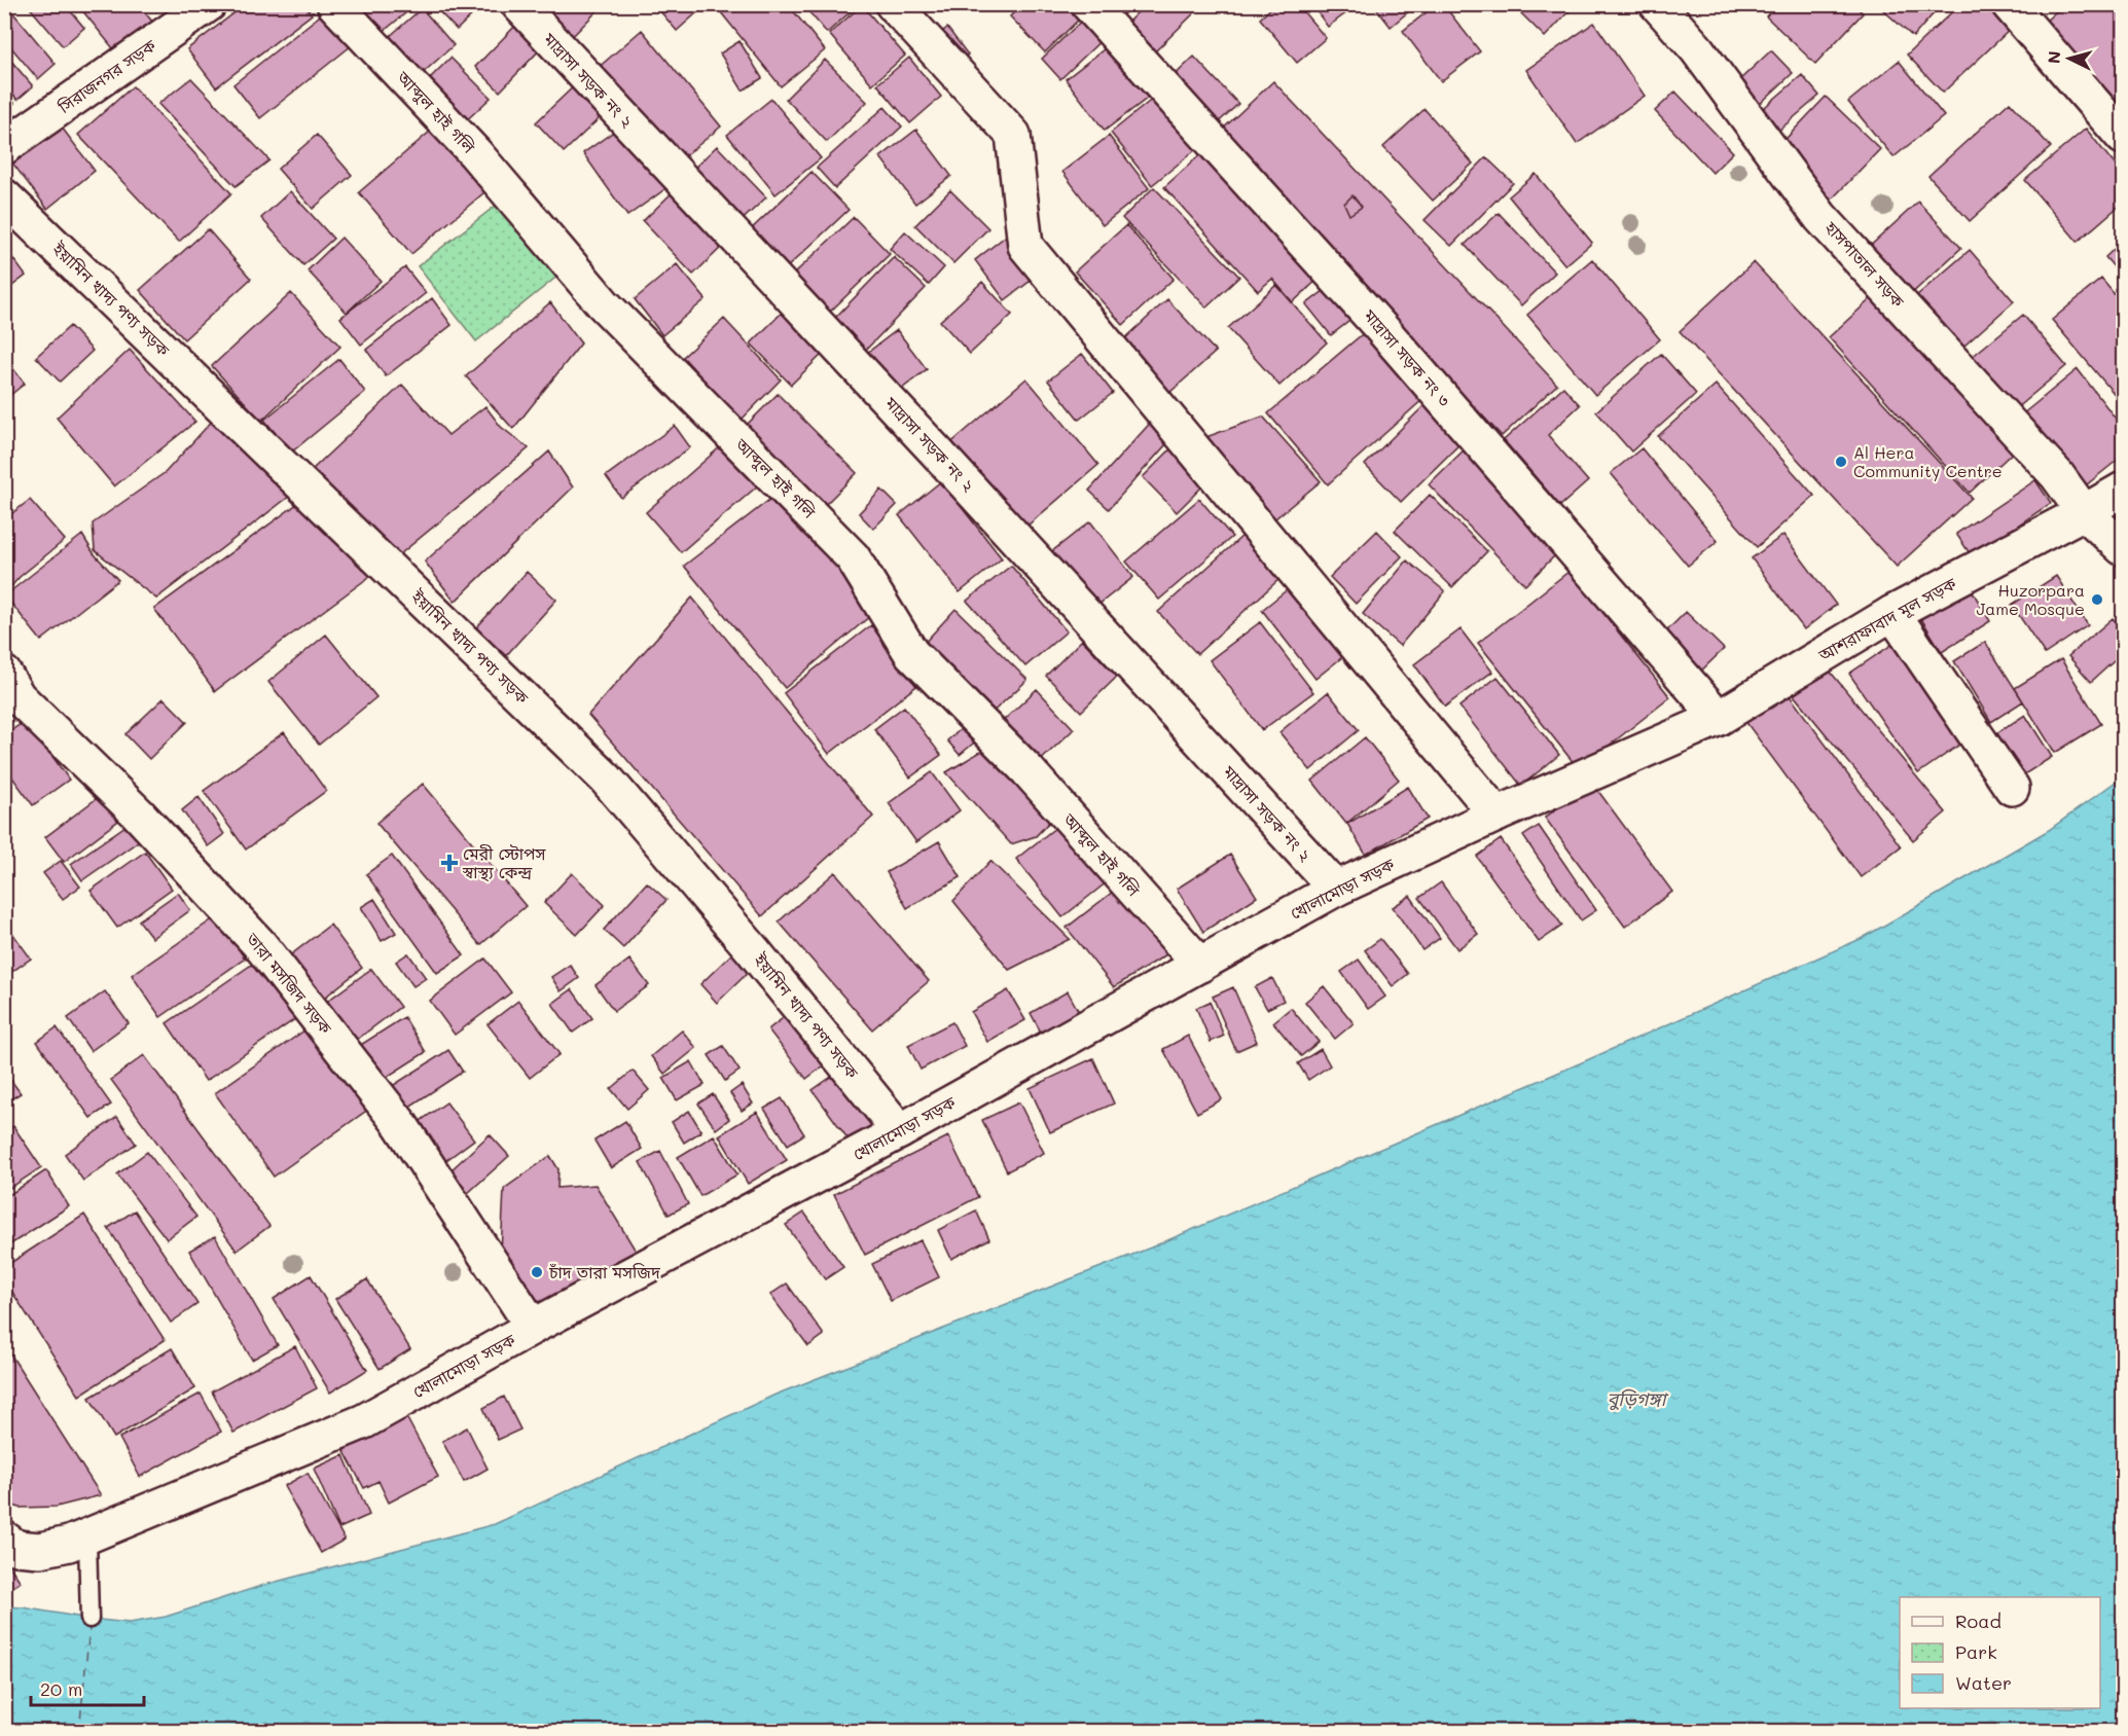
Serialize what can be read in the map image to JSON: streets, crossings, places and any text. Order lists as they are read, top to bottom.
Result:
{
  "streets": {
    "street": [
      "সিরাজনগর সড়ক",
      "মাদ্রাসা সড়ক নং ২",
      "আব্দুল হাই গলি",
      "হাসপাতাল সড়ক",
      "ইয়ামিন খাদ্য পণ্য সড়ক",
      "মাদ্রাসা সড়ক নং ৩",
      "আশরাফাবাদ মূল সড়ক",
      "খোলামোড়া সড়ক",
      "তারা মসজিদ সড়ক"
    ]
  },
  "crossings": [
    ["মাদ্রাসা সড়ক নং ২", "খোলামোড়া সড়ক"],
    ["আব্দুল হাই গলি", "খোলামোড়া সড়ক"],
    ["হাসপাতাল সড়ক", "আশরাফাবাদ মূল সড়ক"],
    ["ইয়ামিন খাদ্য পণ্য সড়ক", "খোলামোড়া সড়ক"],
    ["মাদ্রাসা সড়ক নং ৩", "আশরাফাবাদ মূল সড়ক"],
    ["মাদ্রাসা সড়ক নং ৩", "খোলামোড়া সড়ক"],
    ["আশরাফাবাদ মূল সড়ক", "খোলামোড়া সড়ক"],
    ["খোলামোড়া সড়ক", "তারা মসজিদ সড়ক"]
  ],
  "water": ["বুড়িগঙ্গা"],
  "places": {
    "other": ["Al Hera Community Centre", "Huzorpara Jame Mosque", "চাঁদ তারা মসজিদ"],
    "health": ["মেরী স্টোপস স্বাস্থ্য কেন্দ্র"]
  },
  "legend": ["Road", "Park", "Water"],
  "scale_bar": "20 m",
  "north": "left"
}
